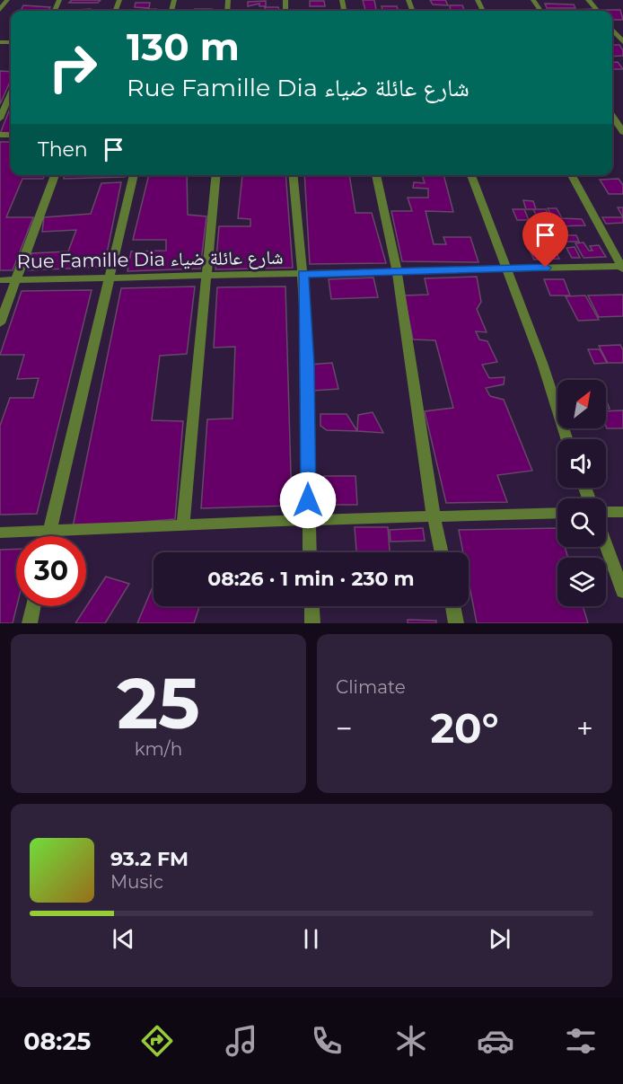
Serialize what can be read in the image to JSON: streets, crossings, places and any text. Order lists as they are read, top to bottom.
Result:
{
  "streets": {
    "street": ["Rue Famille Dia شارع عائلة ضياء"]
  },
  "north": "top right",
  "page": {
    "turn": ["130 m", "Rue Famille Dia شارع عائلة ضياء"],
    "then": "Then",
    "limit": "30",
    "trip": "08:26 · 1 min · 230 m",
    "tile": [
      ["25", "km/h"],
      "Climate"
    ],
    "heat": ["−", "20°", "+"],
    "song": ["93.2 FM", "Music"],
    "tabs": "08:25"
  }
}
